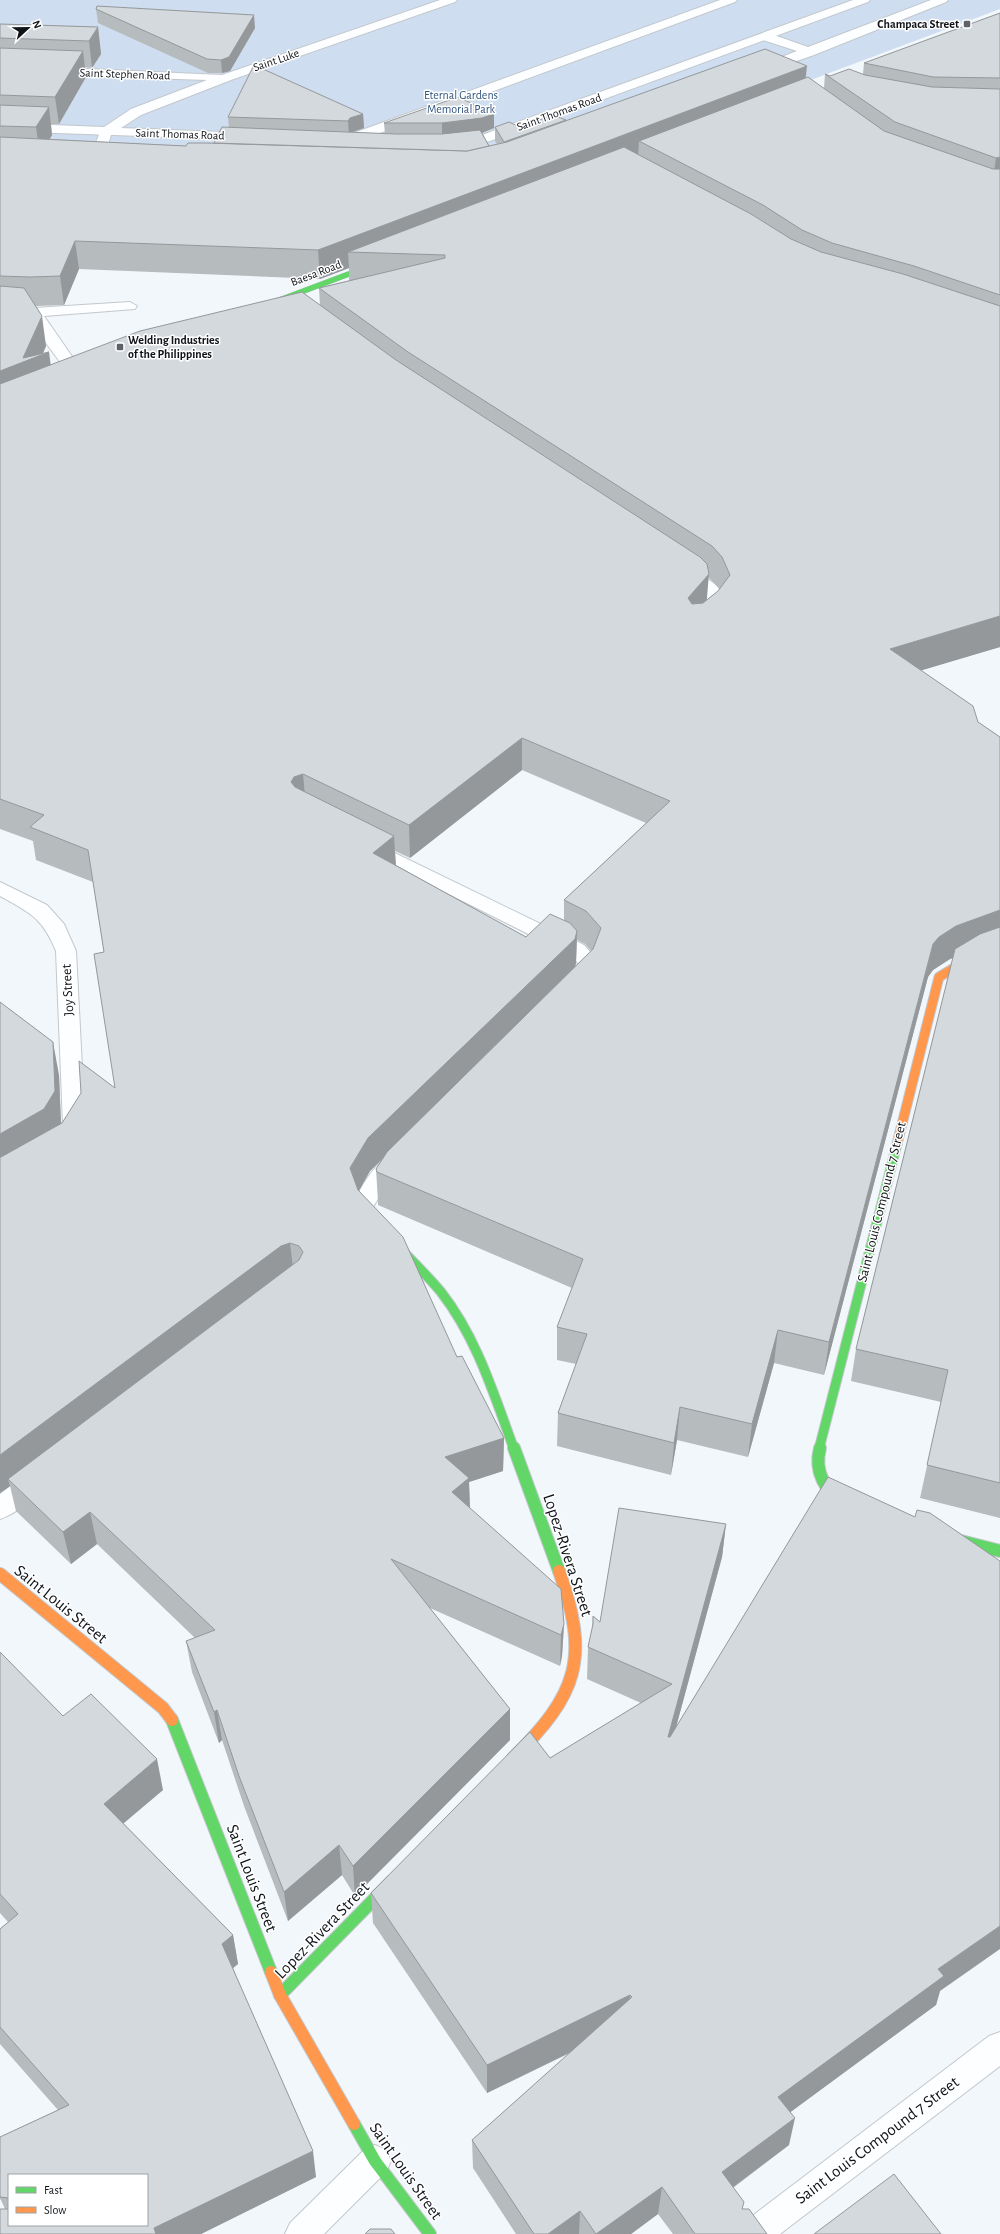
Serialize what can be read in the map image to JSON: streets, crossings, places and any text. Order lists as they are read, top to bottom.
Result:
{
  "streets": {
    "street": [
      "Saint Luke",
      "Saint Stephen Road",
      "Saint Thomas Road",
      "Baesa Road",
      "Joy Street",
      "Saint Louis Compound 7 Street",
      "Lopez-Rivera Street",
      "Saint Louis Street"
    ]
  },
  "crossings": [
    ["Saint Luke", "Saint Stephen Road"],
    ["Saint Luke", "Saint Thomas Road"],
    ["Lopez-Rivera Street", "Saint Louis Street"]
  ],
  "parks": ["Eternal Gardens Memorial Park"],
  "places": {
    "transit": ["Champaca Street", "Welding Industries of the Philippines"]
  },
  "legend": ["Fast", "Slow"],
  "north": "right"
}
